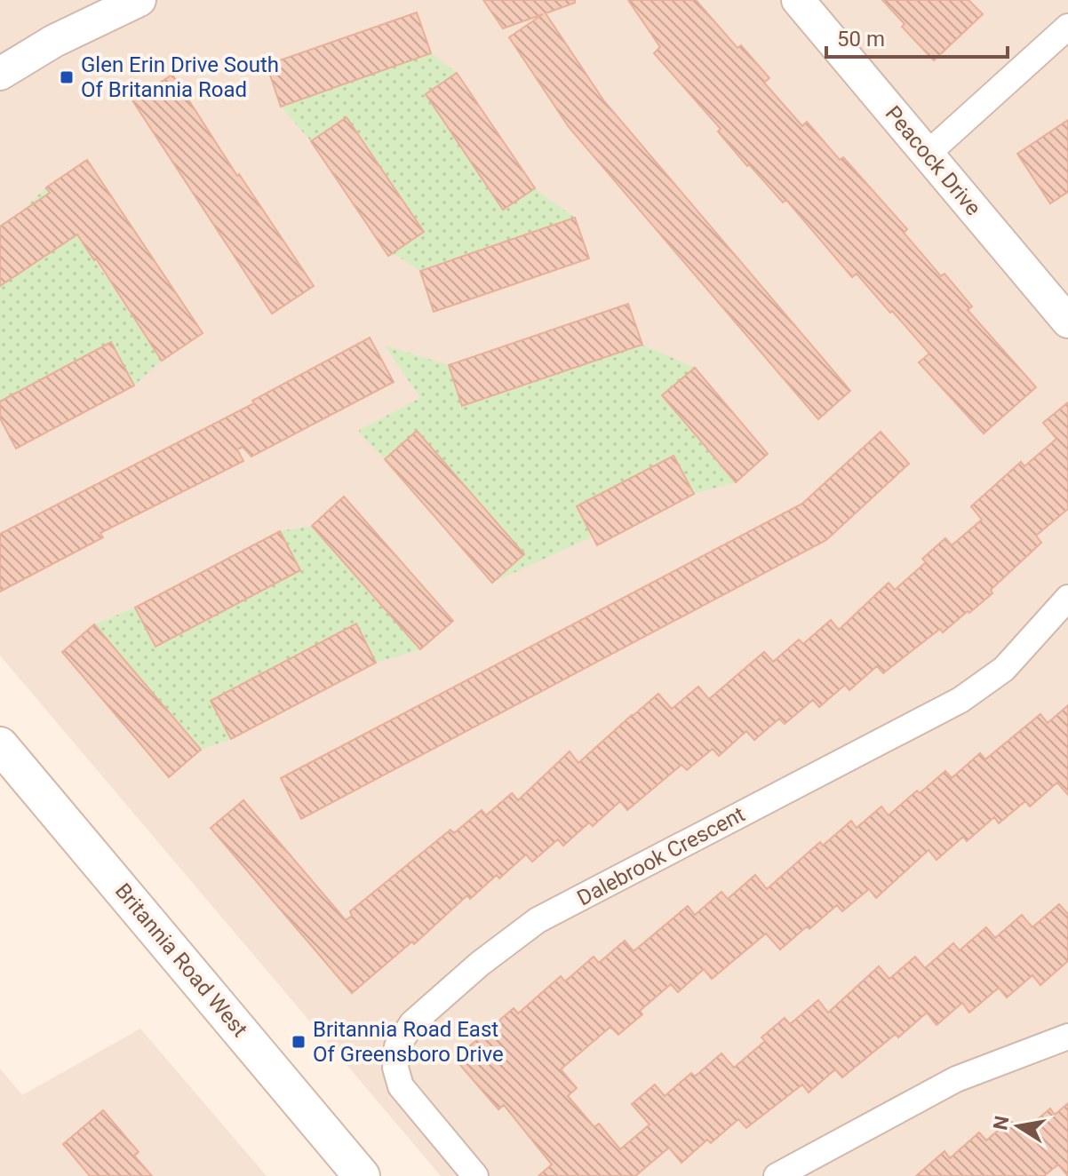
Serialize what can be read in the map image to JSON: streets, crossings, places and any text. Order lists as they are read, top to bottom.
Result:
{
  "streets": {
    "main road": ["Britannia Road West"],
    "street": ["Peacock Drive", "Dalebrook Crescent"]
  },
  "places": {
    "transit": ["Glen Erin Drive South Of Britannia Road", "Britannia Road East Of Greensboro Drive"]
  },
  "scale_bar": "50 m",
  "north": "left"
}
